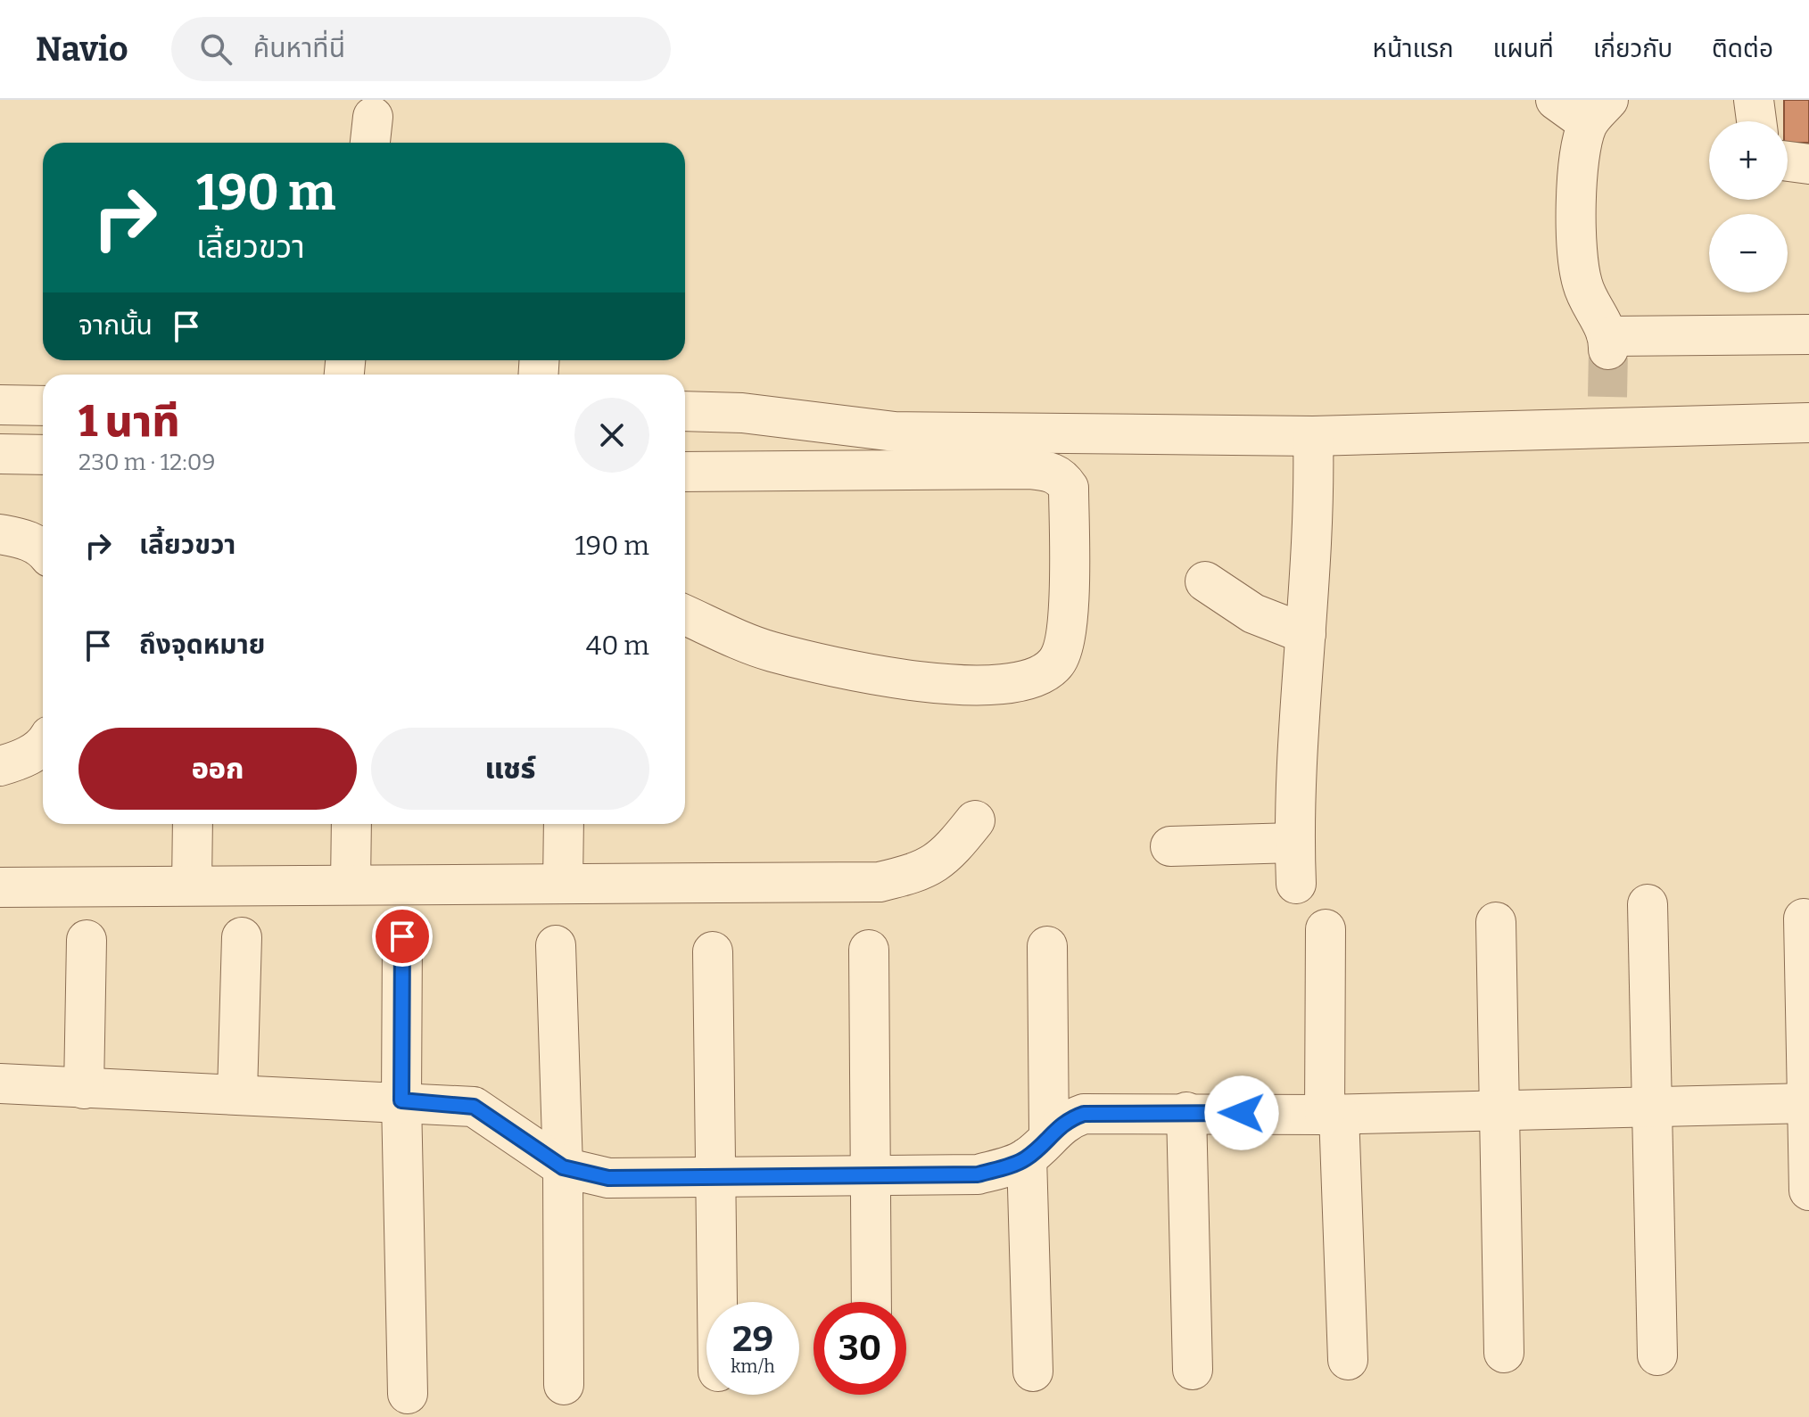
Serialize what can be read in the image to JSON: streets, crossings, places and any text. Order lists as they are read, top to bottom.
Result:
{
  "page": {
    "header": "Navio",
    "search": "ค้นหาที่นี่",
    "nav": [
      "หน้าแรก",
      "แผนที่",
      "เกี่ยวกับ",
      "ติดต่อ"
    ],
    "map_buttons": ["+", "−"],
    "turn": ["190 m", "เลี้ยวขวา"],
    "then": "จากนั้น",
    "heading": ["1 นาที", "230 m · 12:09"],
    "list": [
      {
        "name": "เลี้ยวขวา",
        "value": "190 m"
      },
      {
        "name": "ถึงจุดหมาย",
        "value": "40 m"
      }
    ],
    "buttons": ["ออก", "แชร์"],
    "speed": "29 km/h",
    "limit": "30"
  }
}
